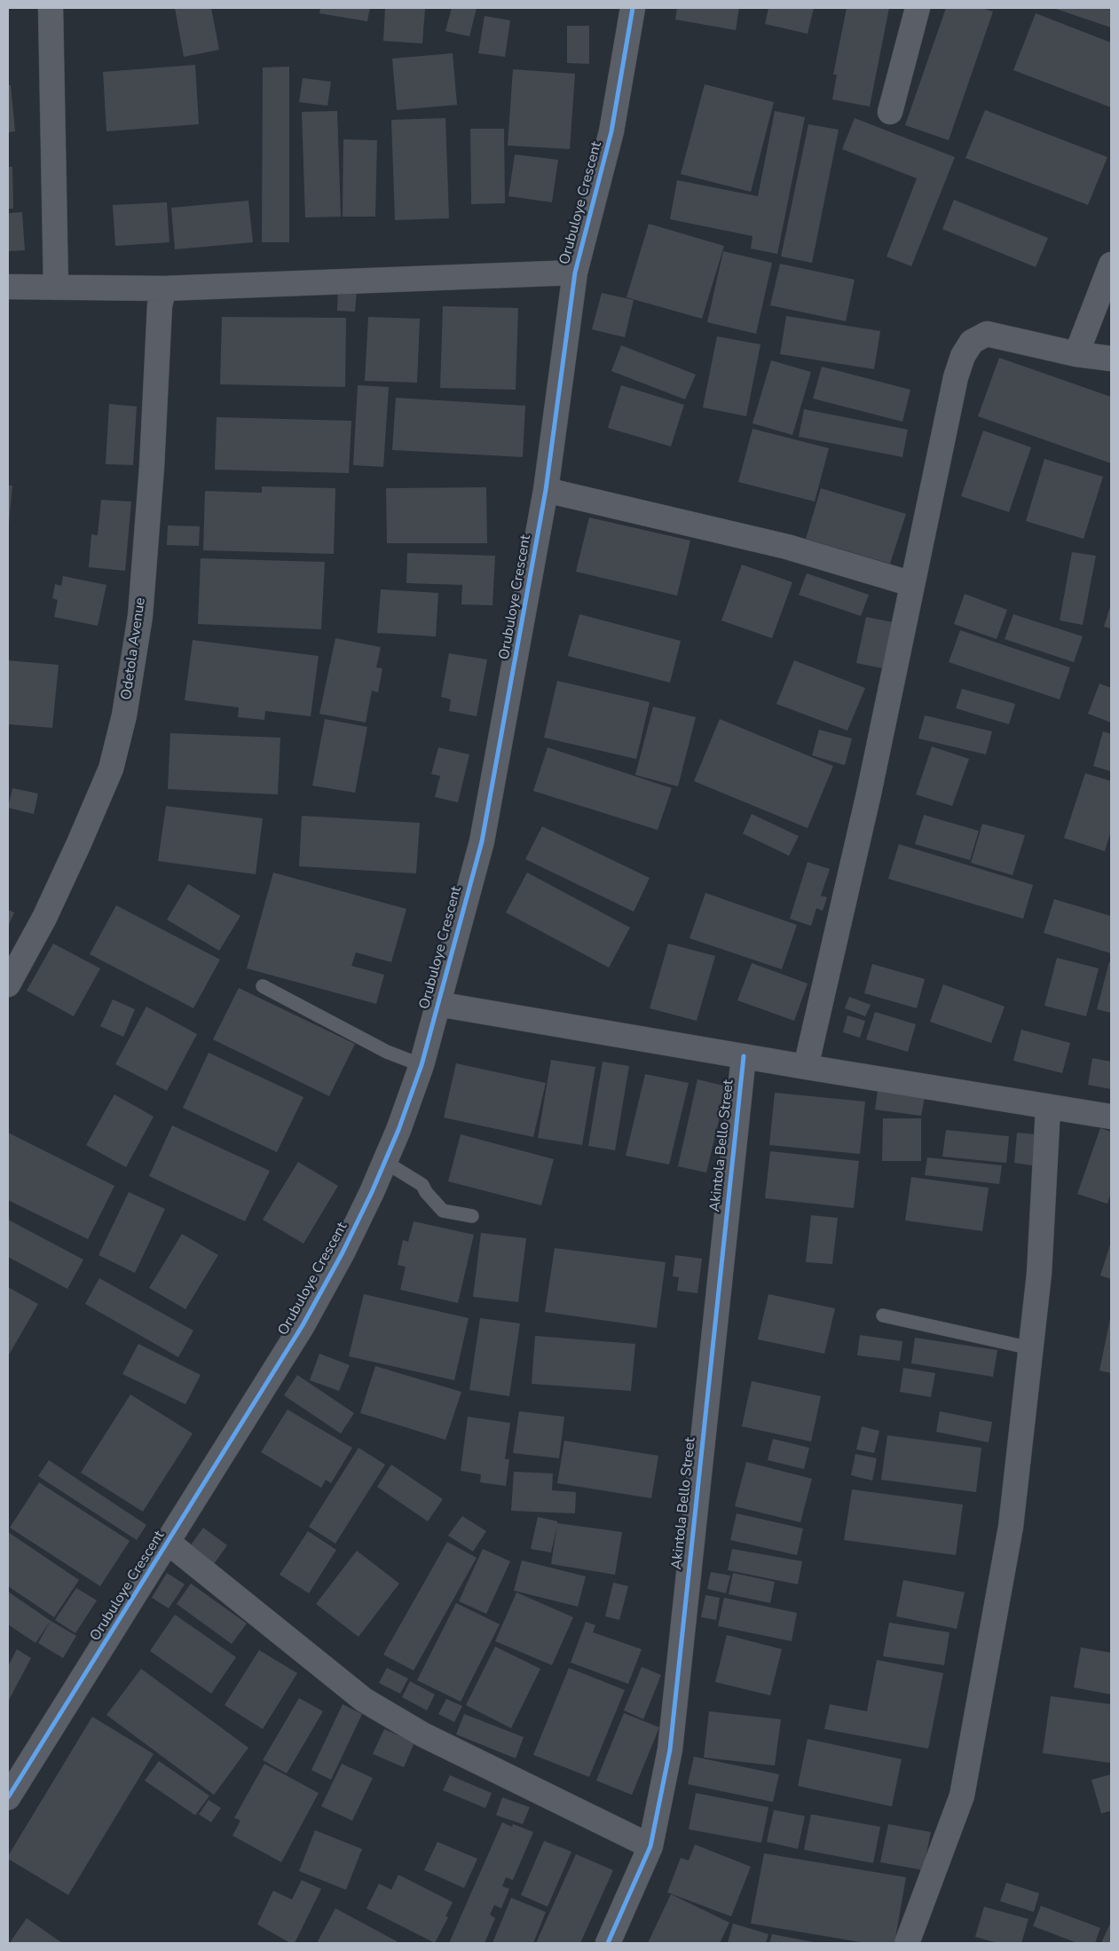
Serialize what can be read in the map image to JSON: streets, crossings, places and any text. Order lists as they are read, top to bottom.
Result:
{
  "streets": {
    "street": ["Orubuloye Crescent", "Odetola Avenue", "Akintola Bello Street"]
  }
}
